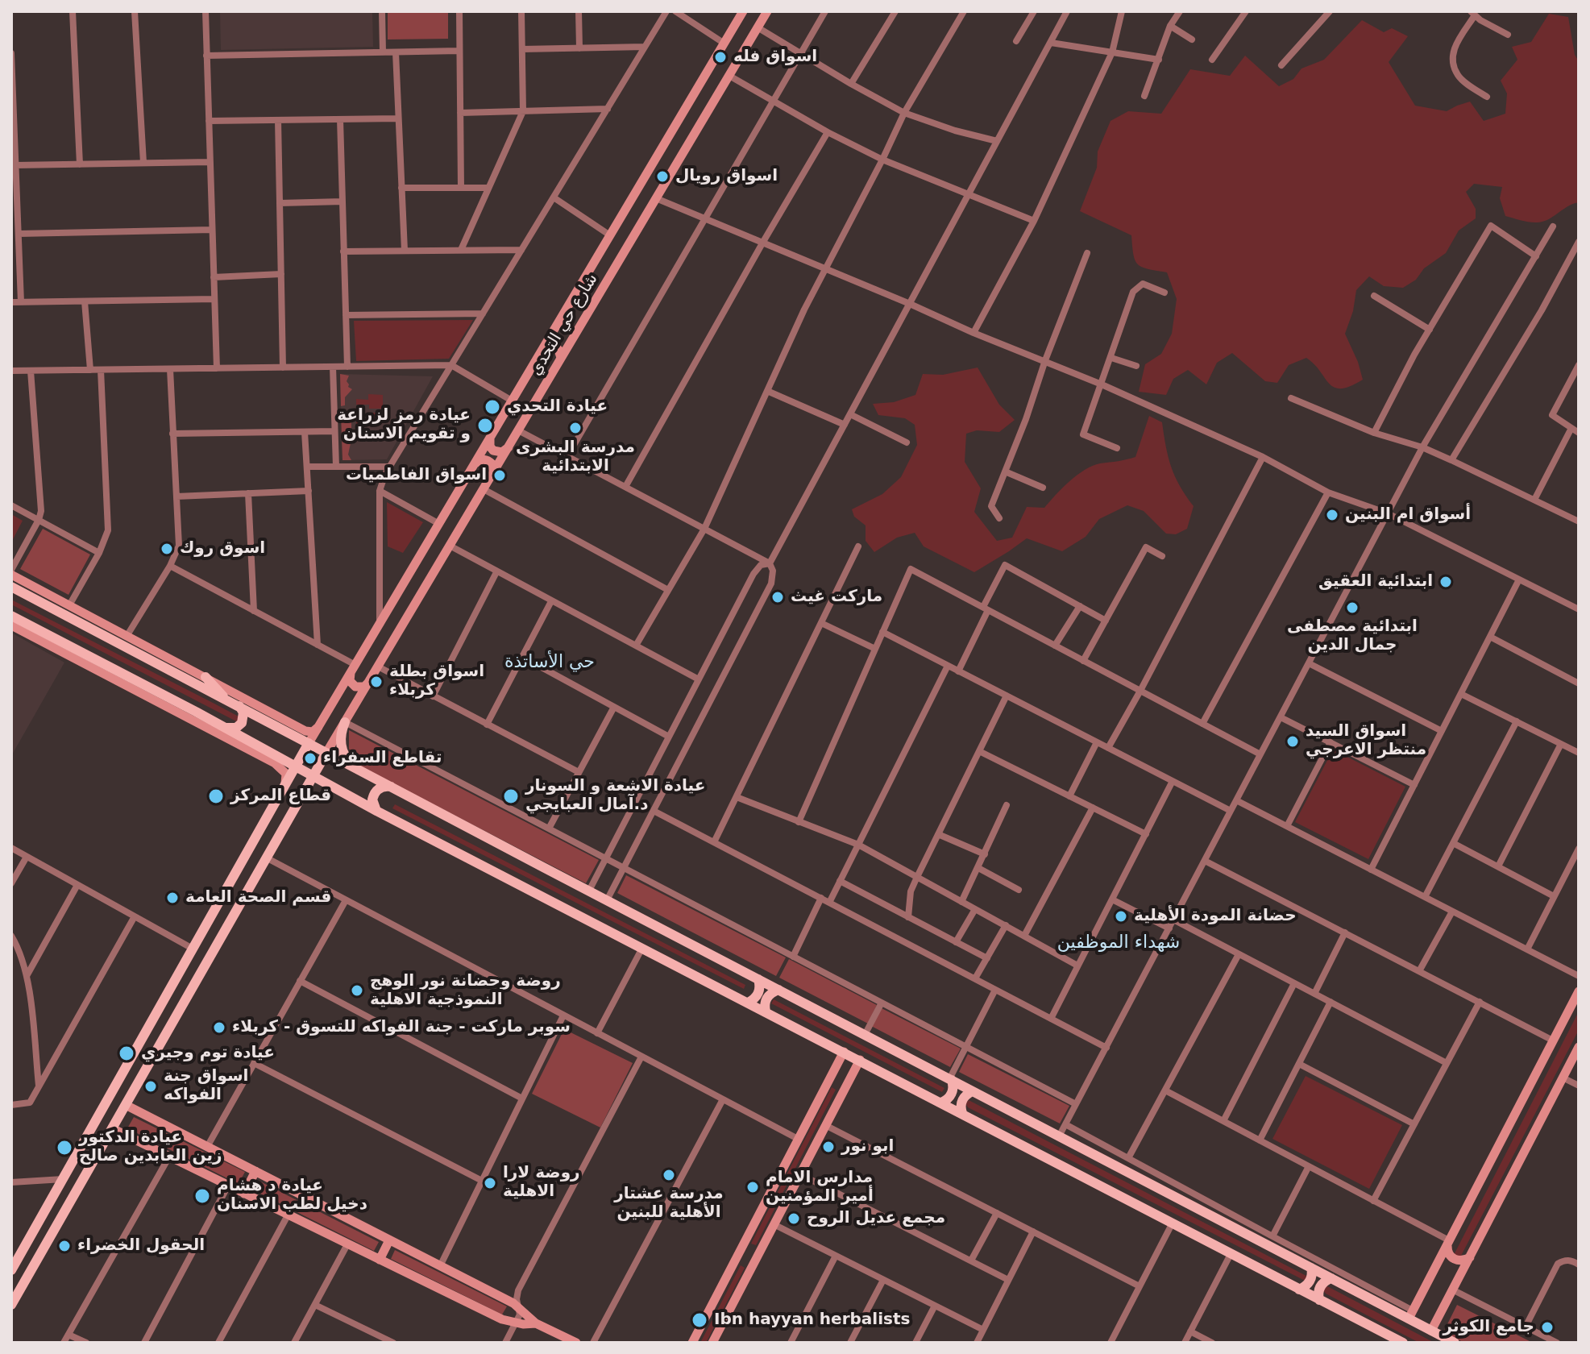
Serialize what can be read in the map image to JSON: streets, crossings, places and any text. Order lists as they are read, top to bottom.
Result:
{
  "streets": {
    "main road": ["شارع حي التحدي"]
  },
  "districts": ["حي الأساتذة", "شهداء الموظفين"],
  "places": [
    "اسواق فله",
    "اسواق رويال",
    "عيادة التحدي",
    "عيادة رمز لزراعة و تقويم الاسنان",
    "مدرسة البشرى الابتدائية",
    "اسواق الفاطميات",
    "أسواق ام البنين",
    "اسوق روك",
    "ابتدائية العقيق",
    "ماركت غيث",
    "ابتدائية مصطفى جمال الدين",
    "اسواق بطلة كربلاء",
    "اسواق السيد منتظر الاعرجي",
    "تقاطع السفراء",
    "قطاع المركز",
    "عيادة الاشعة و السونار د.آمال العبايجي",
    "قسم الصحة العامة",
    "حضانة المودة الأهلية",
    "روضة وحضانة نور الوهج النموذجية الاهلية",
    "سوبر ماركت - جنة الفواكه للتسوق - كربلاء",
    "عيادة توم وجيري",
    "اسواق جنة الفواكه",
    "ابو نور",
    "عيادة الدكتور زين العابدين صالح",
    "مدرسة عشتار الأهلية للبنين",
    "روضة لارا الاهلية",
    "مدارس الامام أمير المؤمنين",
    "عيادة د هشام دخيل لطب الاسنان",
    "مجمع عديل الروح",
    "الحقول الخضراء",
    "Ibn hayyan herbalists",
    "جامع الكوثر"
  ]
}
